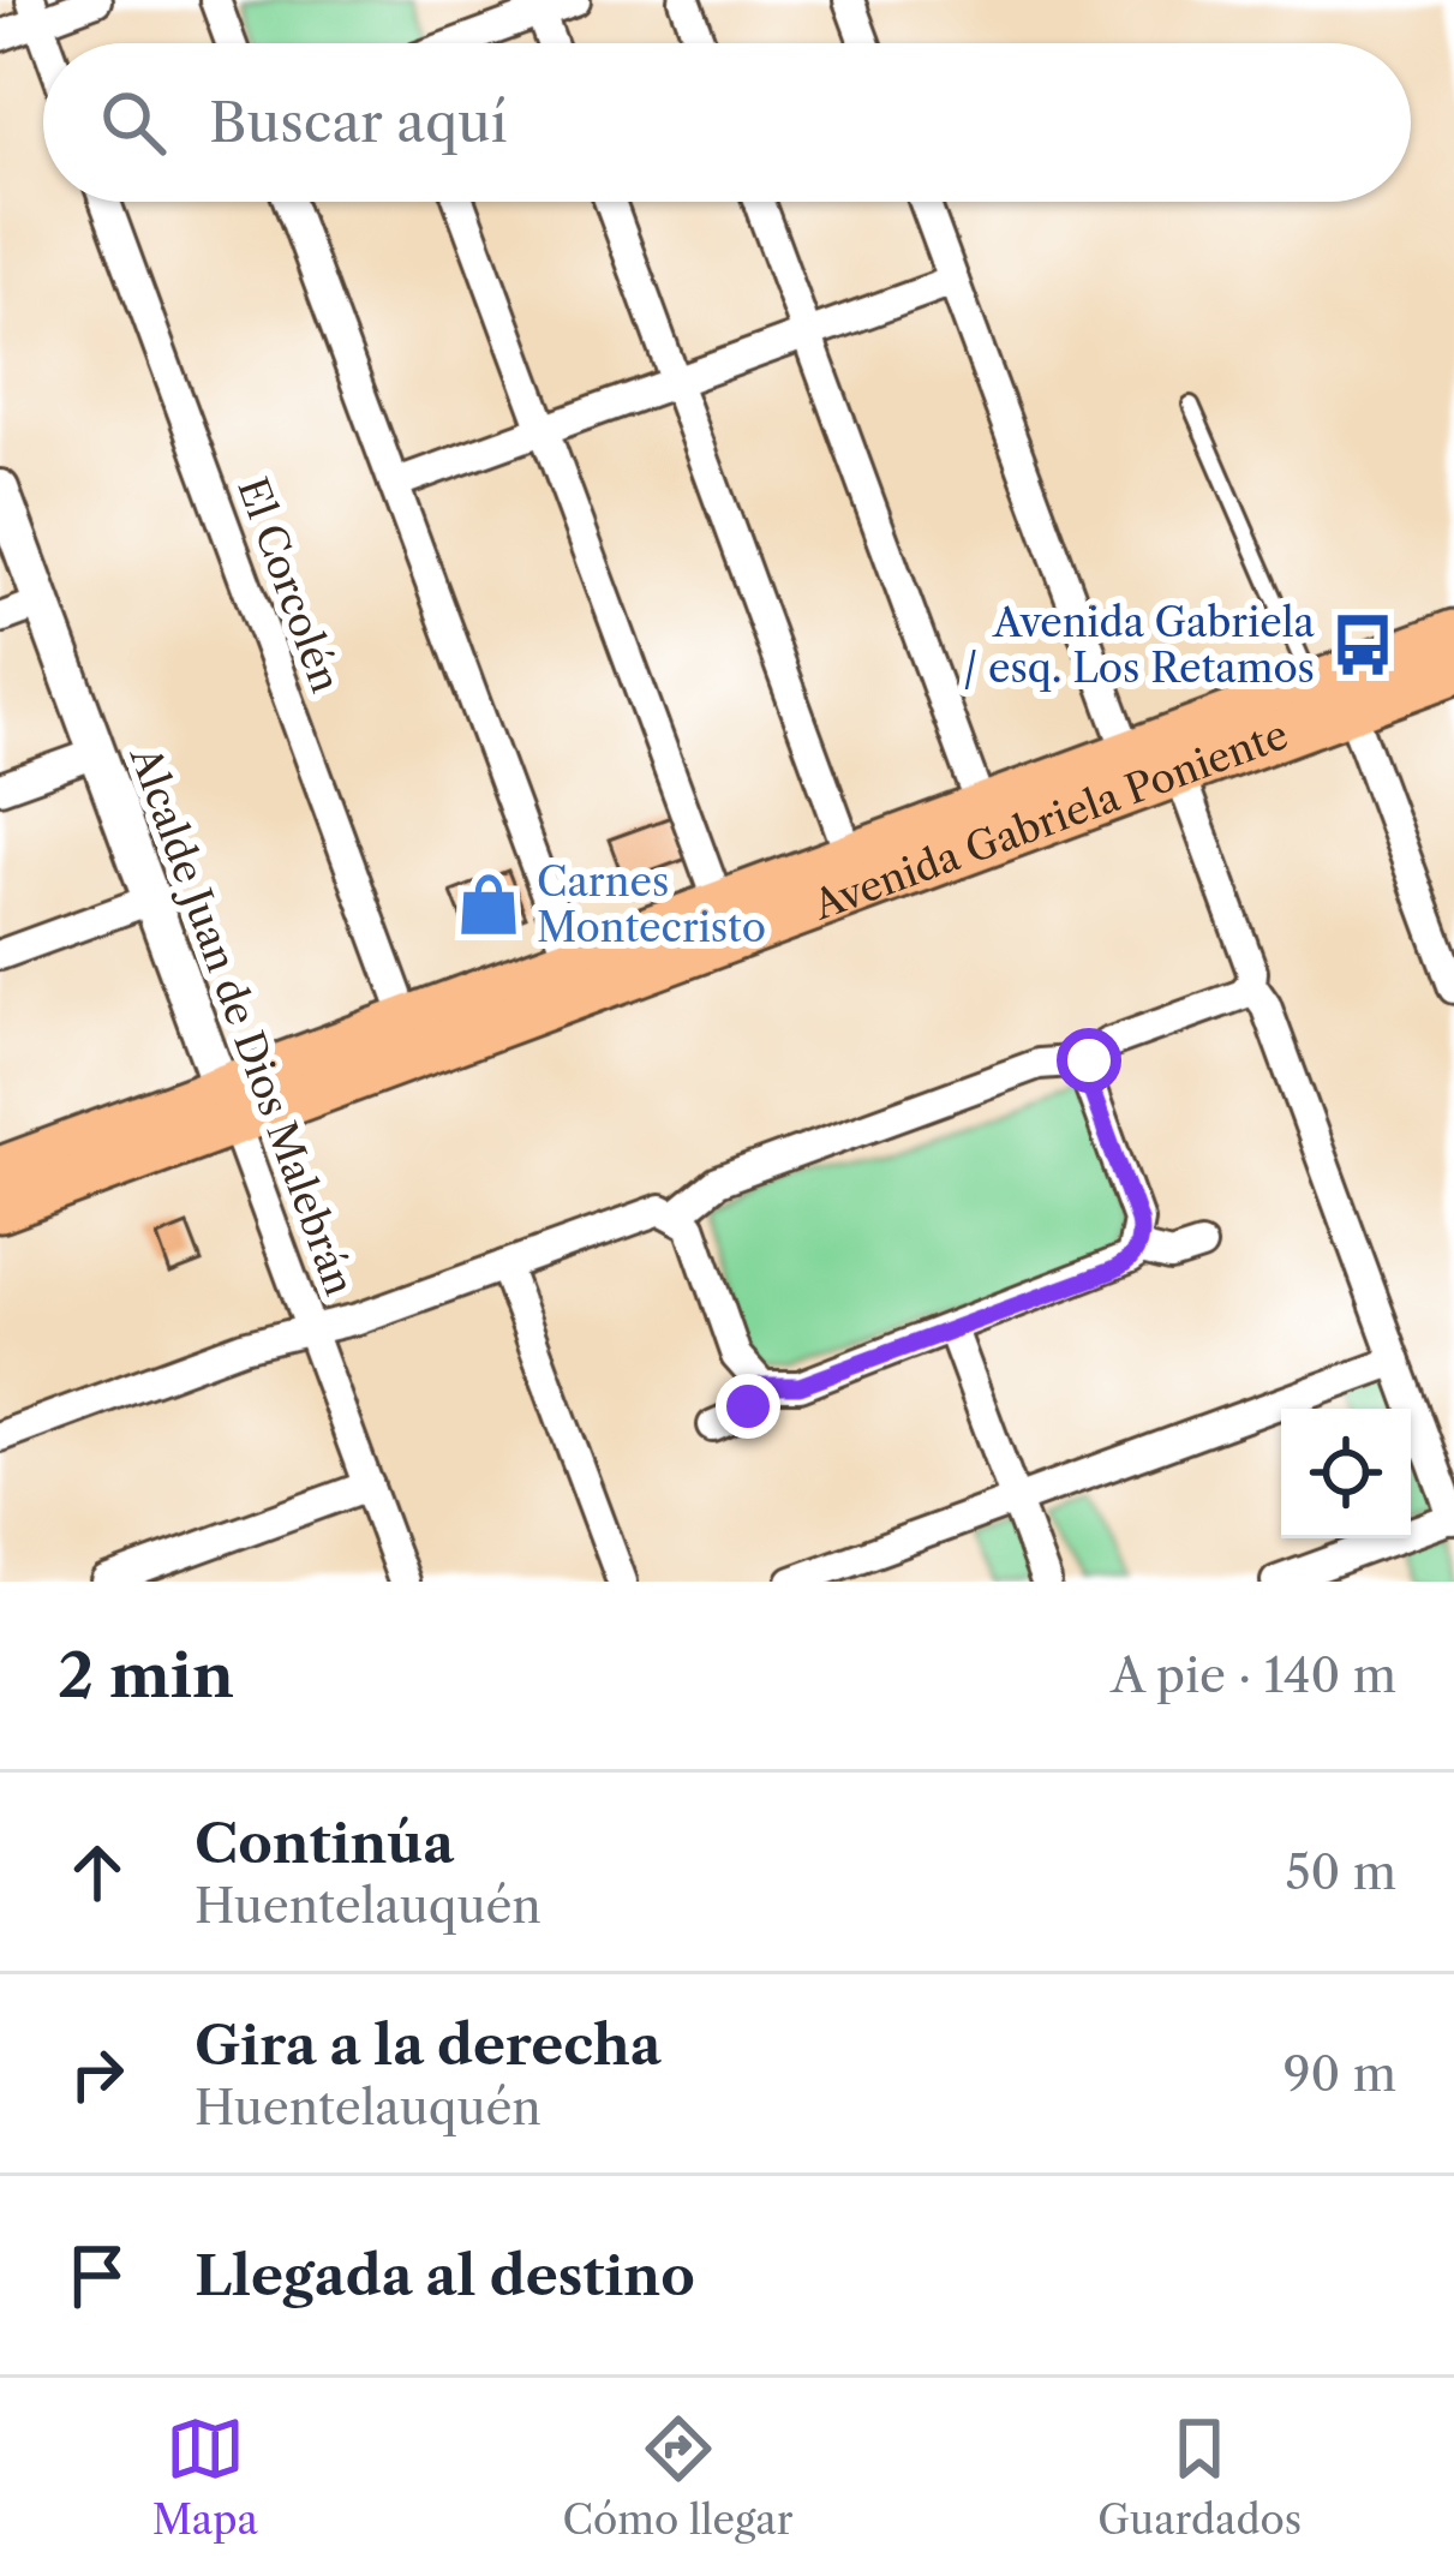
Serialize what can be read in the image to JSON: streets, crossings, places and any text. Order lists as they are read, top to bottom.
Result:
{
  "streets": {
    "main road": ["Avenida Gabriela Poniente"],
    "street": ["El Corcolén", "Alcalde Juan de Dios Malebrán"]
  },
  "crossings": [
    ["El Corcolén", "Avenida Gabriela Poniente"],
    ["Avenida Gabriela Poniente", "Alcalde Juan de Dios Malebrán"]
  ],
  "places": {
    "bus stop": ["Avenida Gabriela / esq. Los Retamos"],
    "shop": ["Carnes Montecristo"]
  },
  "page": {
    "search": "Buscar aquí",
    "heading": ["2 min", "A pie · 140 m"],
    "list": [
      ["Continúa", "Huentelauquén", "50 m"],
      ["Gira a la derecha", "Huentelauquén", "90 m"],
      "Llegada al destino"
    ],
    "nav": ["Mapa", "Cómo llegar", "Guardados"]
  }
}
